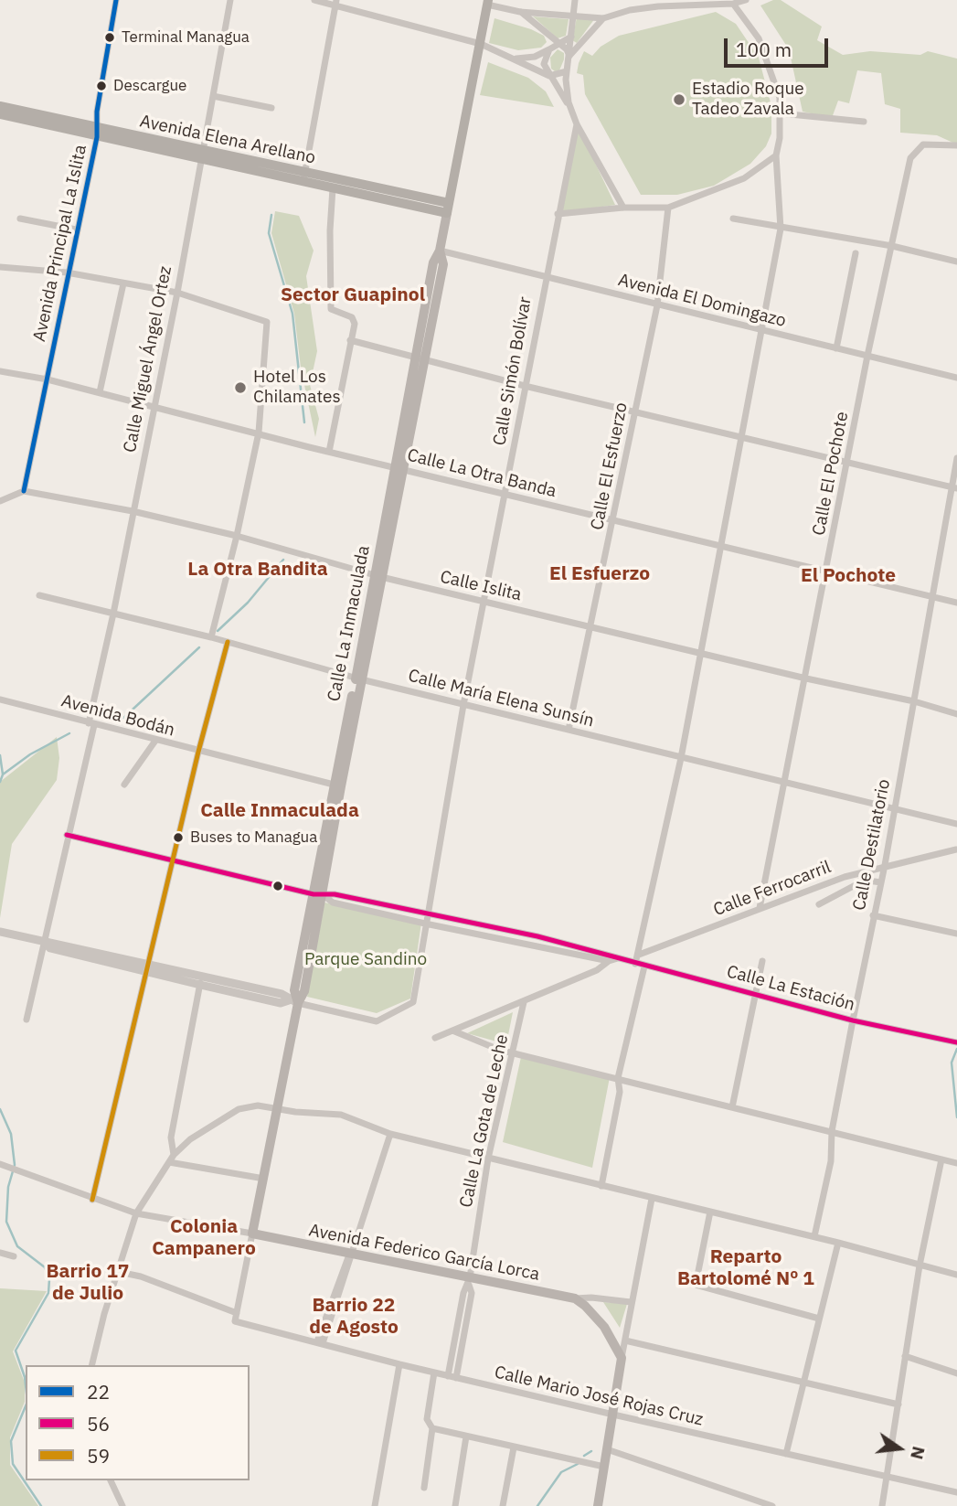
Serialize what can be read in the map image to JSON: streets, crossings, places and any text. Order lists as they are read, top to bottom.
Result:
{
  "streets": {
    "highway": ["Avenida Elena Arellano"],
    "main road": ["Calle La Inmaculada", "Avenida Federico García Lorca"],
    "street": [
      "Avenida Principal La Islita",
      "Avenida El Domingazo",
      "Calle Miguel Ángel Ortez",
      "Calle Simón Bolívar",
      "Calle El Esfuerzo",
      "Calle La Otra Banda",
      "Calle El Pochote",
      "Calle Islita",
      "Calle María Elena Sunsín",
      "Avenida Bodán",
      "Calle Destilatorio",
      "Calle Ferrocarril",
      "Calle La Estación",
      "Calle La Gota de Leche",
      "Calle Mario José Rojas Cruz"
    ]
  },
  "crossings": [
    ["Avenida Elena Arellano", "Avenida Principal La Islita"],
    ["Avenida Elena Arellano", "Calle Miguel Ángel Ortez"],
    ["Avenida Elena Arellano", "Calle La Inmaculada"],
    ["Avenida Principal La Islita", "Calle La Otra Banda"],
    ["Avenida Principal La Islita", "Calle Islita"],
    ["Avenida El Domingazo", "Calle Simón Bolívar"],
    ["Avenida El Domingazo", "Calle El Esfuerzo"],
    ["Avenida El Domingazo", "Calle El Pochote"],
    ["Avenida El Domingazo", "Calle La Inmaculada"],
    ["Calle Miguel Ángel Ortez", "Calle La Otra Banda"],
    ["Calle Miguel Ángel Ortez", "Calle Islita"],
    ["Calle Miguel Ángel Ortez", "Calle María Elena Sunsín"],
    ["Calle Miguel Ángel Ortez", "Avenida Bodán"],
    ["Calle Miguel Ángel Ortez", "Calle La Estación"],
    ["Calle Simón Bolívar", "Calle El Esfuerzo"],
    ["Calle Simón Bolívar", "Calle La Otra Banda"],
    ["Calle Simón Bolívar", "Calle Islita"],
    ["Calle Simón Bolívar", "Calle La Inmaculada"],
    ["Calle Simón Bolívar", "Calle María Elena Sunsín"],
    ["Calle Simón Bolívar", "Calle La Estación"],
    ["Calle El Esfuerzo", "Calle La Otra Banda"],
    ["Calle El Esfuerzo", "Calle Islita"],
    ["Calle El Esfuerzo", "Calle María Elena Sunsín"],
    ["Calle La Otra Banda", "Calle El Pochote"],
    ["Calle La Otra Banda", "Calle La Inmaculada"],
    ["Calle La Otra Banda", "Calle Destilatorio"],
    ["Calle El Pochote", "Calle Islita"],
    ["Calle El Pochote", "Calle María Elena Sunsín"],
    ["Calle El Pochote", "Calle Ferrocarril"],
    ["Calle Islita", "Calle La Inmaculada"],
    ["Calle Islita", "Calle Destilatorio"],
    ["Calle La Inmaculada", "Calle María Elena Sunsín"],
    ["Calle La Inmaculada", "Avenida Bodán"],
    ["Calle La Inmaculada", "Calle La Estación"],
    ["Calle La Inmaculada", "Avenida Federico García Lorca"],
    ["Calle La Inmaculada", "Calle Mario José Rojas Cruz"],
    ["Calle María Elena Sunsín", "Calle Destilatorio"],
    ["Calle Destilatorio", "Calle Ferrocarril"],
    ["Calle Destilatorio", "Calle La Estación"],
    ["Calle La Gota de Leche", "Avenida Federico García Lorca"],
    ["Calle La Gota de Leche", "Calle Mario José Rojas Cruz"]
  ],
  "districts": [
    "Sector Guapinol",
    "La Otra Bandita",
    "El Esfuerzo",
    "El Pochote",
    "Calle Inmaculada",
    "Colonia Campanero",
    "Reparto Bartolomé Nº 1",
    "Barrio 17 de Julio",
    "Barrio 22 de Agosto"
  ],
  "parks": ["Parque Sandino"],
  "places": [
    "Terminal Managua",
    "Descargue",
    "Estadio Roque Tadeo Zavala",
    "Hotel Los Chilamates",
    "Buses to Managua"
  ],
  "lines": ["transit line 22", "transit line 59", "transit line 56"],
  "legend": ["22", "56", "59"],
  "scale_bar": "100 m",
  "north": "right"
}
